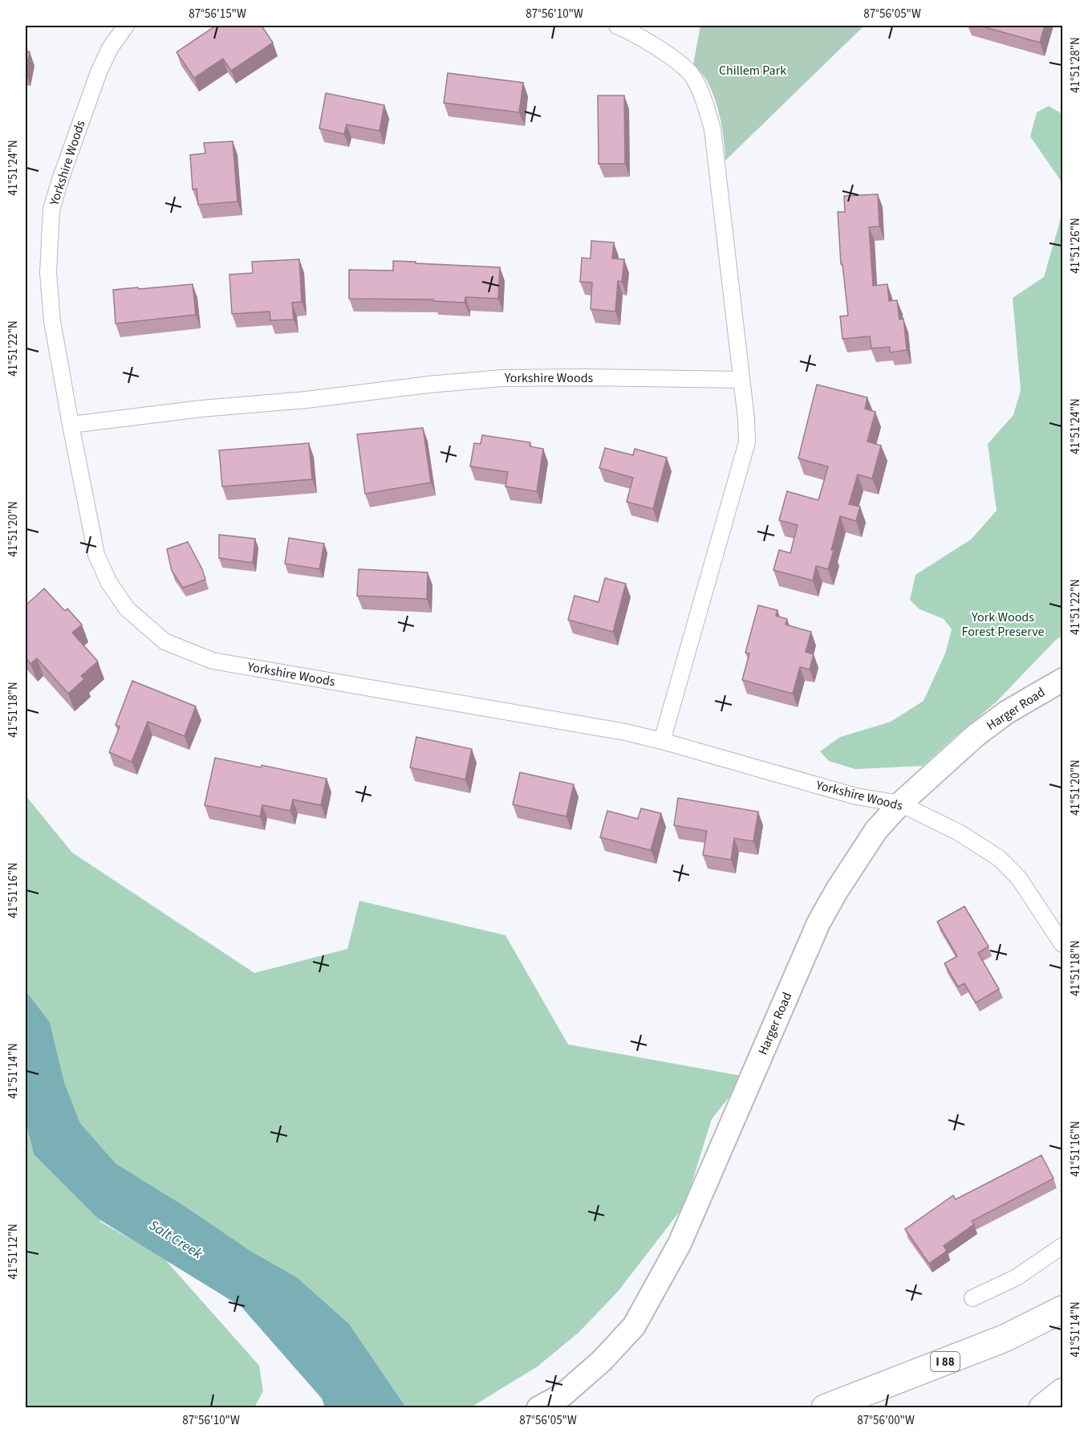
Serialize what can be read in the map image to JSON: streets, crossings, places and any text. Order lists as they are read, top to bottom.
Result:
{
  "streets": {
    "highway": ["I 88"],
    "street": ["Yorkshire Woods", "Harger Road"]
  },
  "crossings": [
    ["Yorkshire Woods", "Harger Road"]
  ],
  "water": ["Salt Creek"],
  "parks": ["Chillem Park", "York Woods Forest Preserve"],
  "coordinates": [
    "87°56'15\"W",
    "87°56'10\"W",
    "87°56'05\"W",
    "41°51'28\"N",
    "41°51'24\"N",
    "41°51'26\"N",
    "41°51'22\"N",
    "41°51'20\"N",
    "41°51'18\"N",
    "41°51'16\"N",
    "41°51'14\"N",
    "41°51'12\"N",
    "87°56'00\"W"
  ]
}
